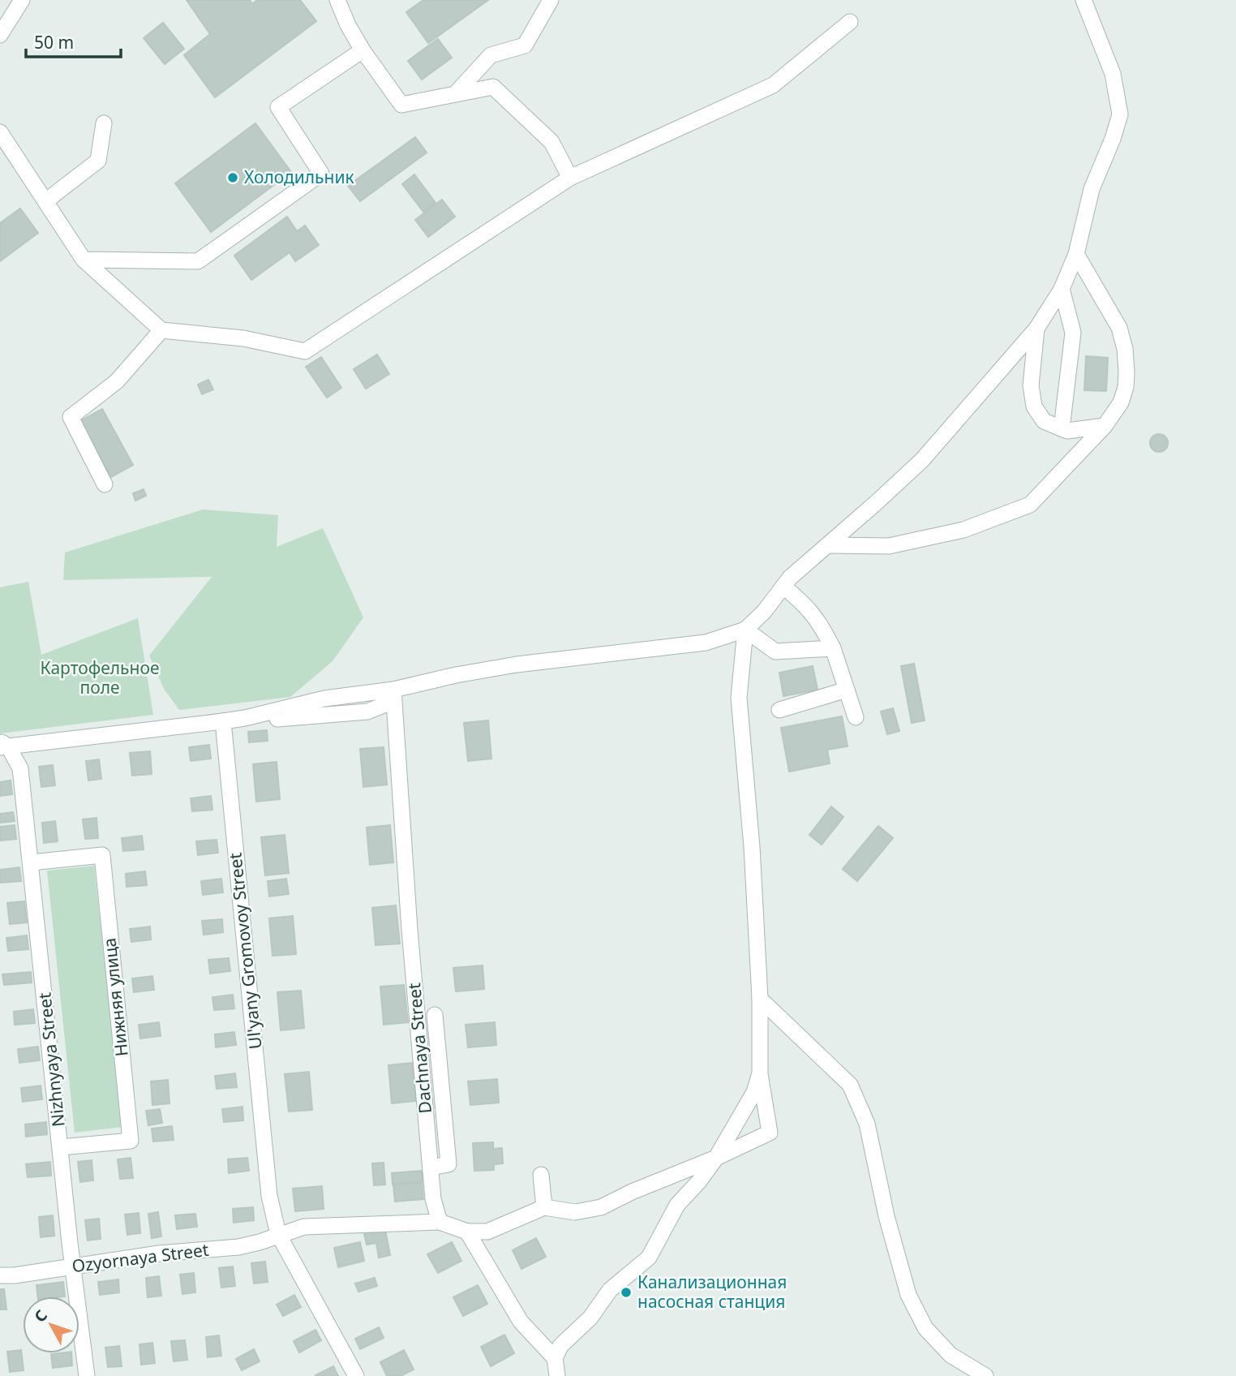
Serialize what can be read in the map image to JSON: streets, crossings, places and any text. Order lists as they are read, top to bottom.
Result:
{
  "streets": {
    "street": [
      "Ul'yany Gromovoy Street",
      "Нижняя улица",
      "Dachnaya Street",
      "Nizhnyaya Street",
      "Ozyornaya Street"
    ]
  },
  "crossings": [
    ["Ul'yany Gromovoy Street", "Ozyornaya Street"],
    ["Нижняя улица", "Nizhnyaya Street"],
    ["Dachnaya Street", "Ozyornaya Street"],
    ["Nizhnyaya Street", "Ozyornaya Street"]
  ],
  "parks": ["Картофельное поле"],
  "places": ["Холодильник", "Канализационная насосная станция"],
  "scale_bar": "50 m",
  "north": "top left"
}
